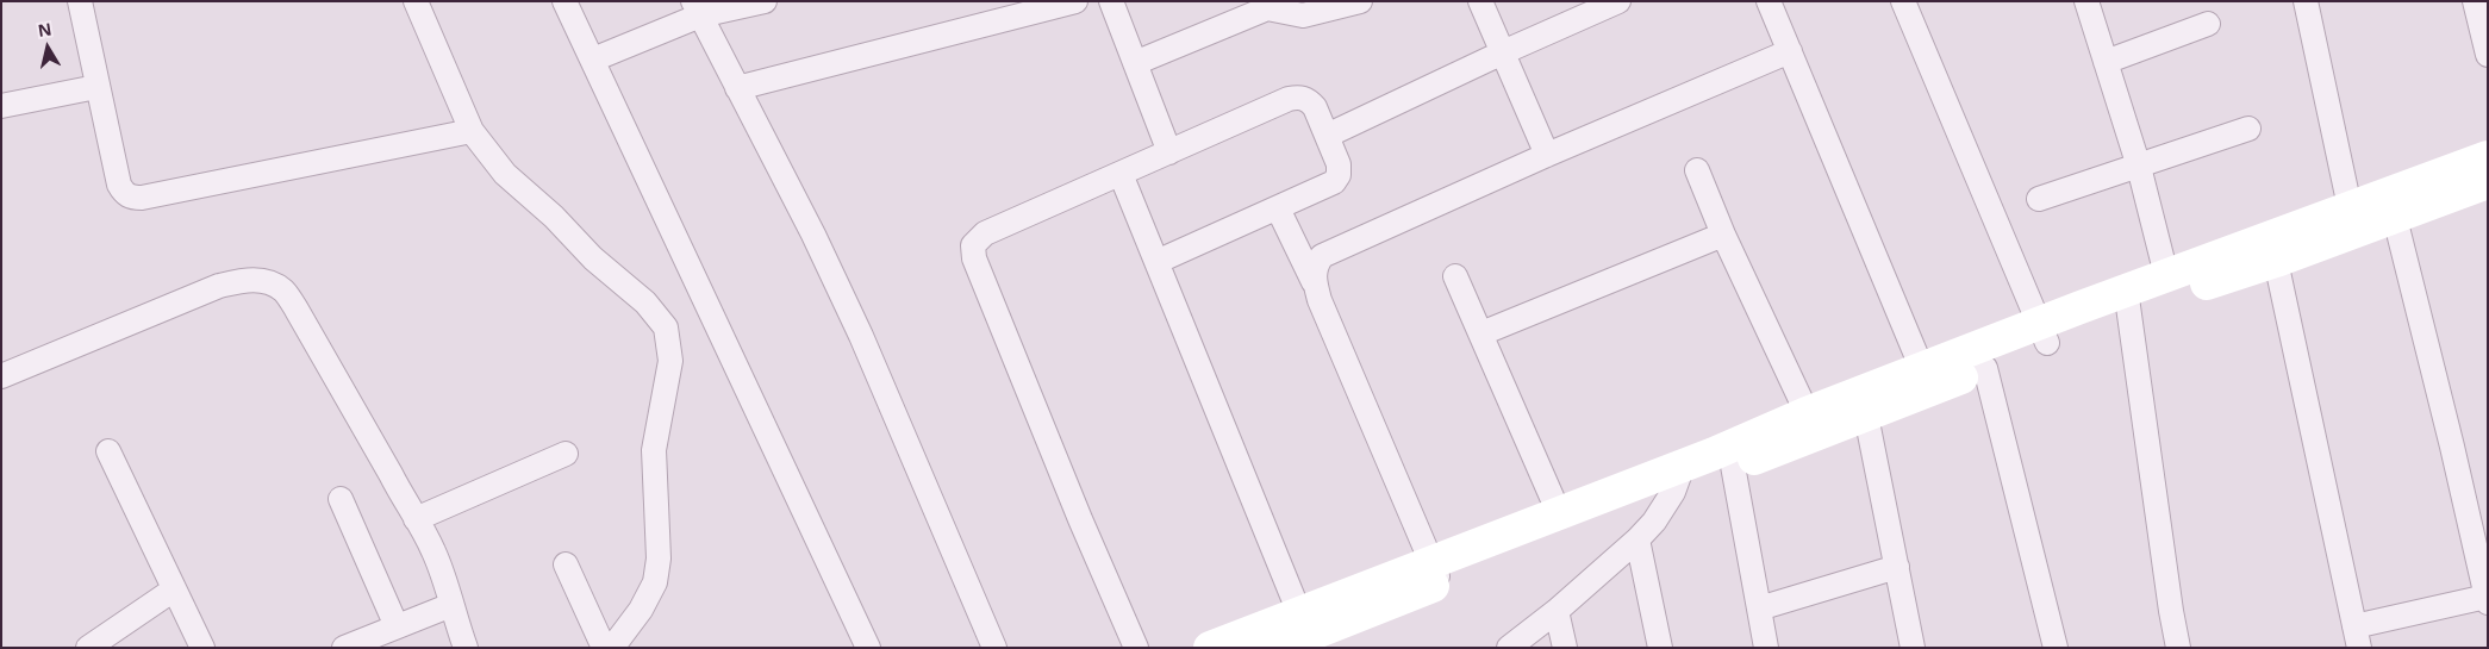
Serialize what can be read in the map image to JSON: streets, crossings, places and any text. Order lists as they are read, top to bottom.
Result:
{
  "north": "top"
}
